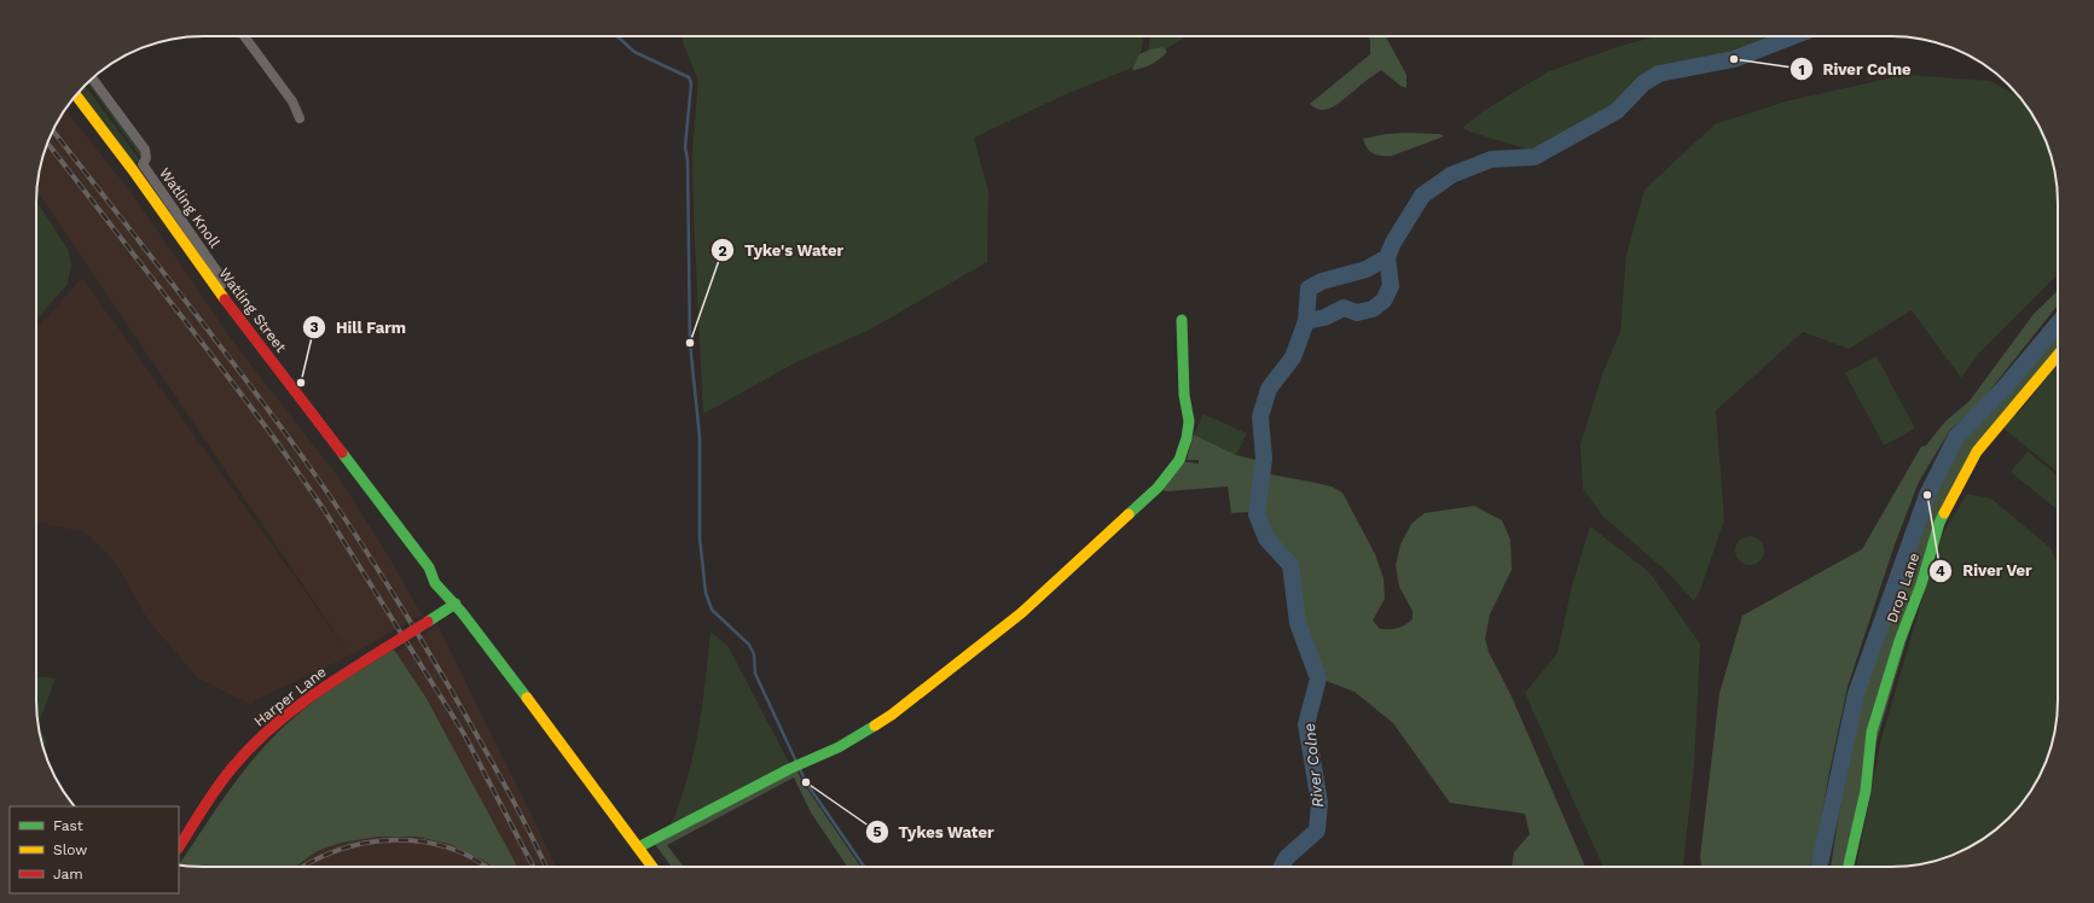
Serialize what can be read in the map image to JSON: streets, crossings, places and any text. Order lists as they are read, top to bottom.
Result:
{
  "streets": {
    "street": [
      "Watling Knoll",
      "Watling Street",
      "Drop Lane",
      "Harper Lane"
    ]
  },
  "crossings": [
    ["Watling Knoll", "Watling Street"],
    ["Watling Street", "Harper Lane"]
  ],
  "water": ["River Colne"],
  "places": [
    "River Colne",
    "Tyke's Water",
    "Hill Farm",
    "River Ver",
    "Tykes Water"
  ],
  "legend": ["Fast", "Slow", "Jam"]
}
